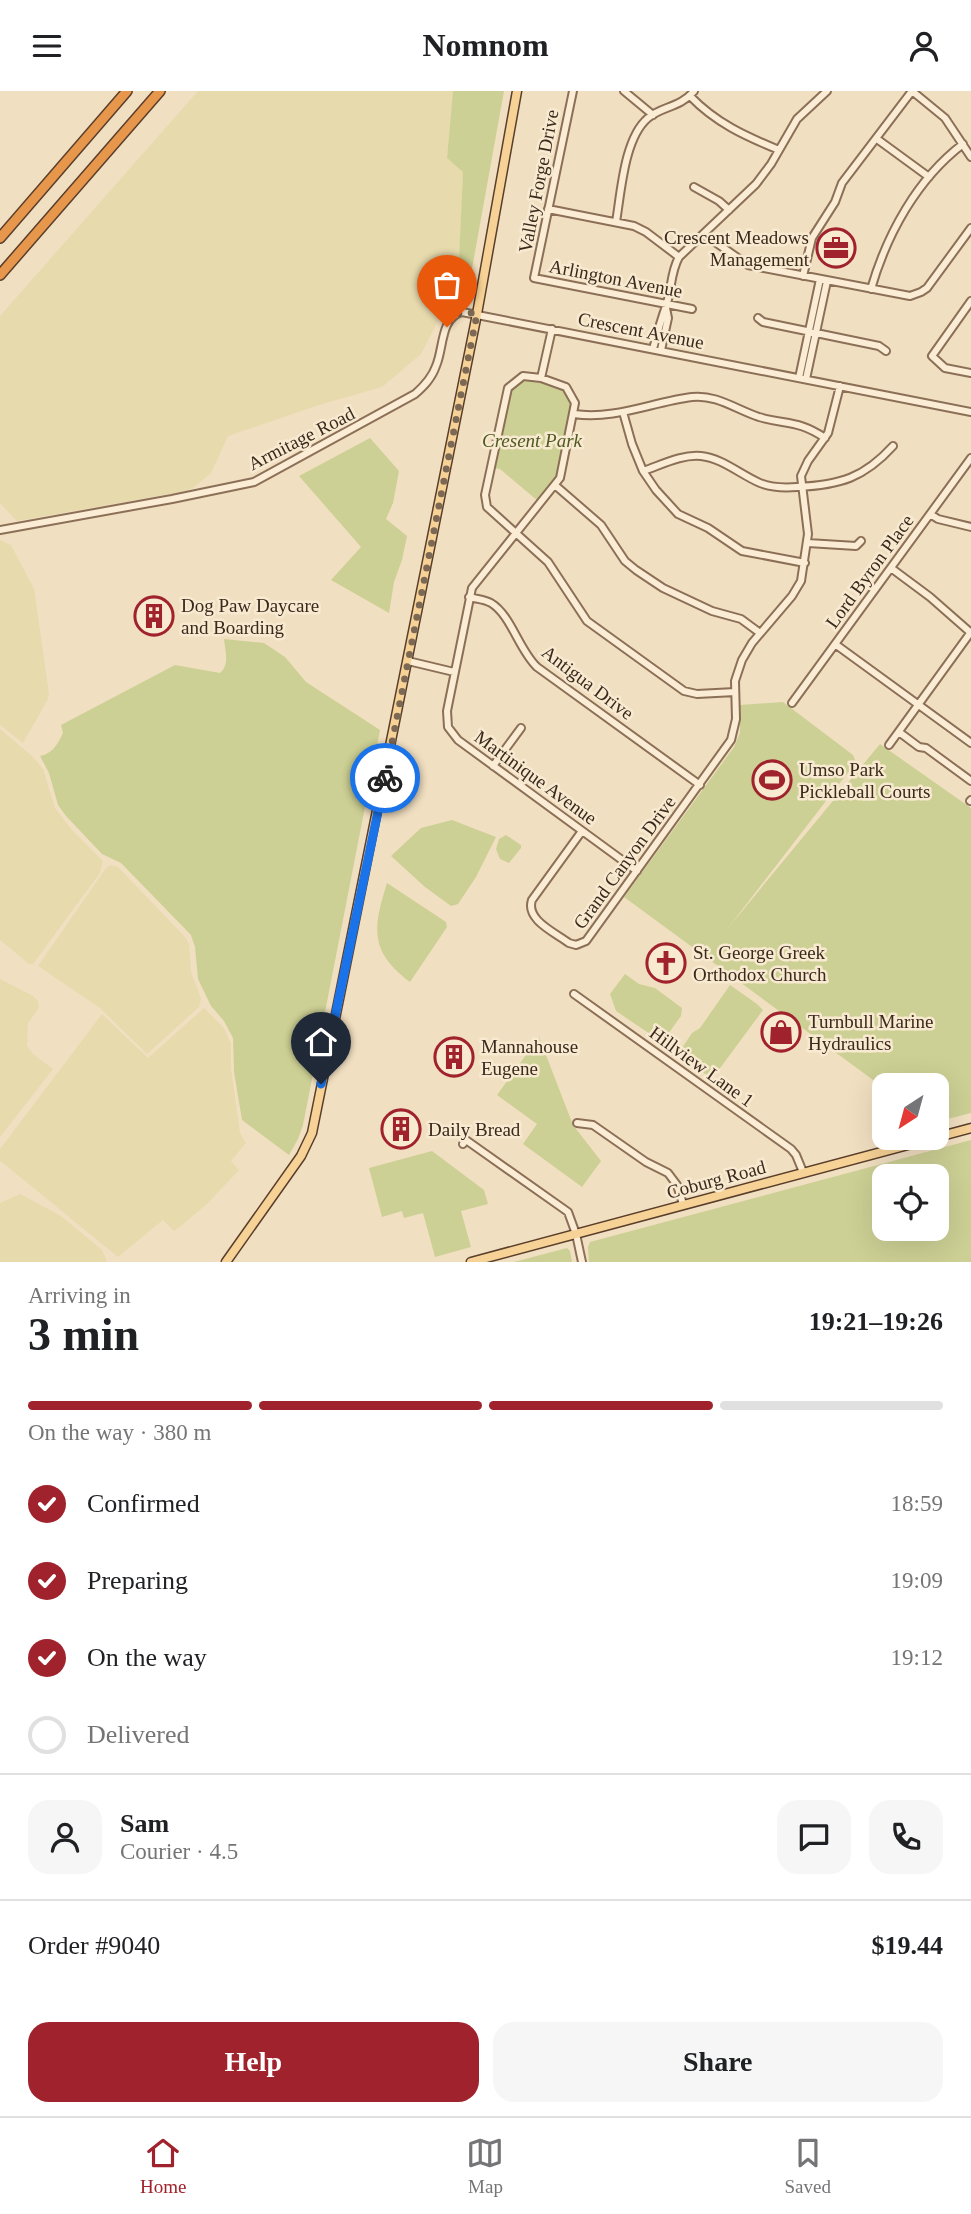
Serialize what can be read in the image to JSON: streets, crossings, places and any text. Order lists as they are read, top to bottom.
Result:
{
  "streets": {
    "main road": ["Coburg Road"],
    "street": [
      "Valley Forge Drive",
      "Arlington Avenue",
      "Crescent Avenue",
      "Armitage Road",
      "Lord Byron Place",
      "Antigua Drive",
      "Martinique Avenue",
      "Grand Canyon Drive",
      "Hillview Lane 1"
    ]
  },
  "crossings": [
    ["Valley Forge Drive", "Arlington Avenue"],
    ["Crescent Avenue", "Armitage Road"],
    ["Antigua Drive", "Martinique Avenue"],
    ["Antigua Drive", "Grand Canyon Drive"],
    ["Martinique Avenue", "Grand Canyon Drive"],
    ["Hillview Lane 1", "Coburg Road"]
  ],
  "parks": ["Cresent Park"],
  "places": {
    "office": ["Crescent Meadows Management"],
    "building": ["Dog Paw Daycare and Boarding", "Mannahouse Eugene", "Daily Bread"],
    "sports": ["Umso Park Pickleball Courts"],
    "church": ["St. George Greek Orthodox Church"],
    "shop": ["Turnbull Marine Hydraulics"]
  },
  "north": "bottom left",
  "page": {
    "header": "Nomnom",
    "heading": ["3 min", "Arriving in", "19:21–19:26"],
    "panel": [
      "Sam",
      "Courier · 4.5",
      "Order #9040",
      "$19.44"
    ],
    "bar": "On the way · 380 m",
    "list": [
      ["Confirmed", "18:59"],
      ["Preparing", "19:09"],
      ["On the way", "19:12"],
      "Delivered"
    ],
    "buttons": ["Help", "Share"],
    "tabs": ["Home", "Map", "Saved"]
  }
}
